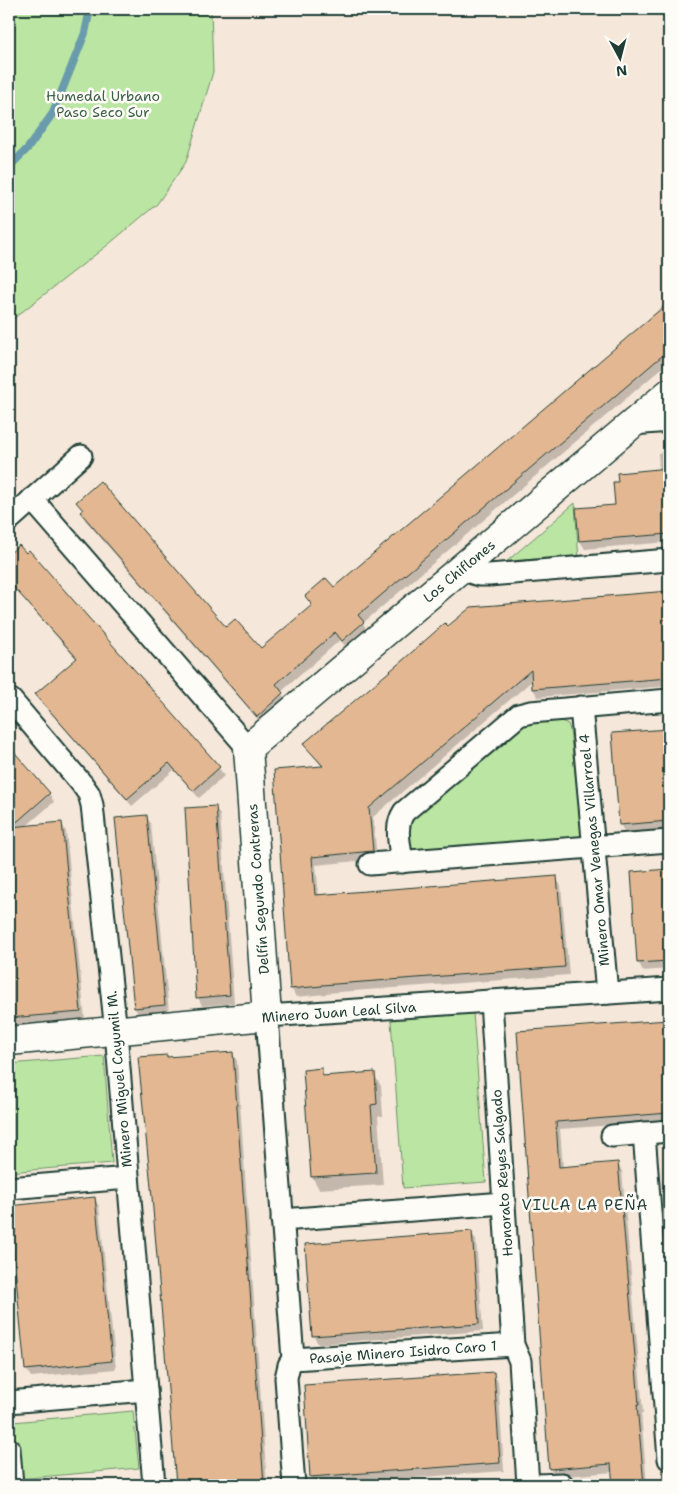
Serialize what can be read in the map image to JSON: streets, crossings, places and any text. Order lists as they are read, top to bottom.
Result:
{
  "streets": {
    "street": [
      "Los Chiflones",
      "Minero Omar Venegas Villarroel 4",
      "Delfín Segundo Contreras",
      "Minero Juan Leal Silva",
      "Minero Miguel Cayumil M.",
      "Honorato Reyes Salgado",
      "Pasaje Minero Isidro Caro 1"
    ]
  },
  "crossings": [
    ["Los Chiflones", "Delfín Segundo Contreras"],
    ["Minero Omar Venegas Villarroel 4", "Minero Juan Leal Silva"],
    ["Delfín Segundo Contreras", "Minero Juan Leal Silva"],
    ["Delfín Segundo Contreras", "Pasaje Minero Isidro Caro 1"],
    ["Minero Juan Leal Silva", "Minero Miguel Cayumil M."],
    ["Minero Juan Leal Silva", "Honorato Reyes Salgado"],
    ["Honorato Reyes Salgado", "Pasaje Minero Isidro Caro 1"]
  ],
  "districts": ["VILLA LA PEÑA"],
  "parks": ["Humedal Urbano Paso Seco Sur"],
  "north": "bottom"
}
